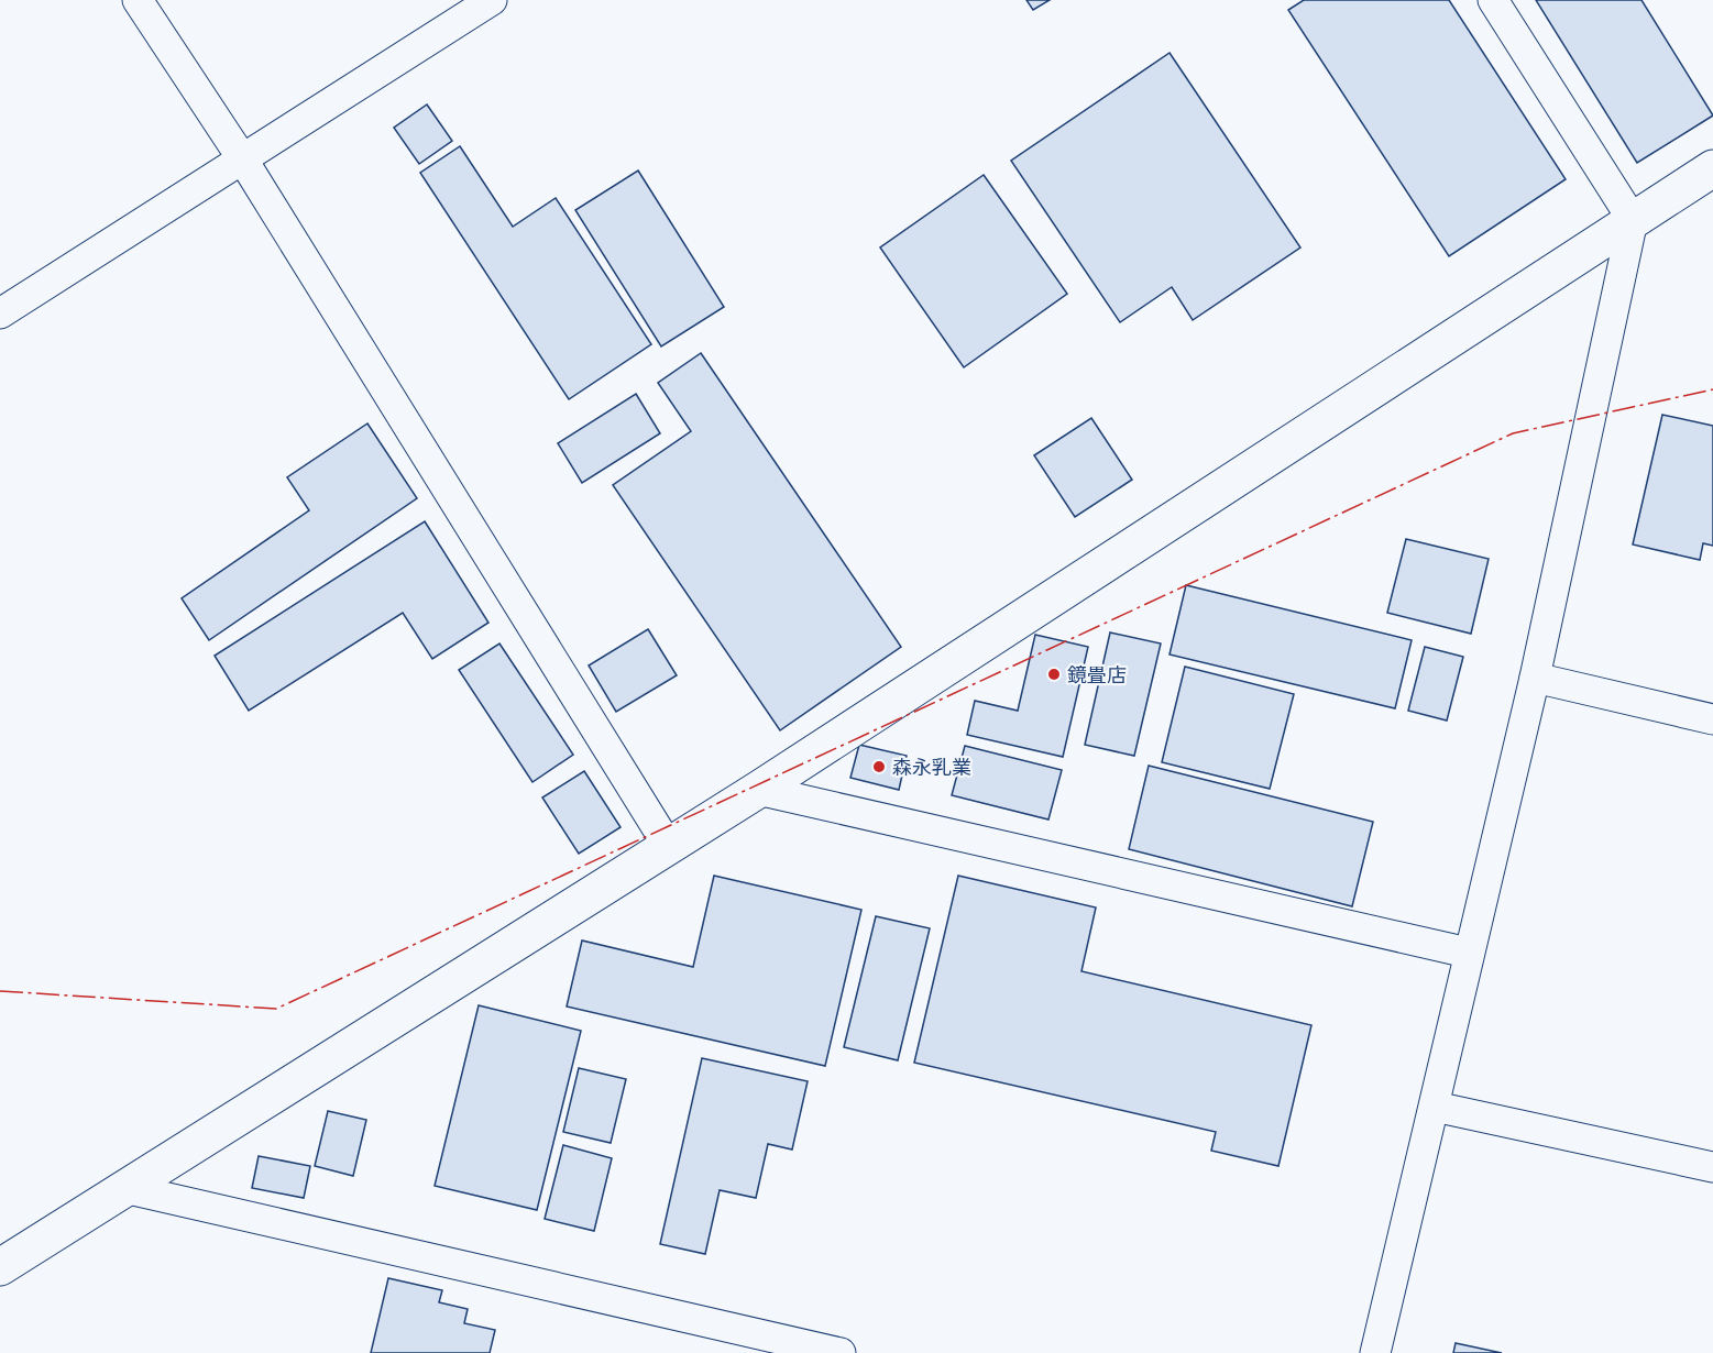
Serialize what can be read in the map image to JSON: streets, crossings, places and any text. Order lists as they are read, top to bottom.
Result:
{
  "places": ["鏡畳店", "森永乳業"]
}
